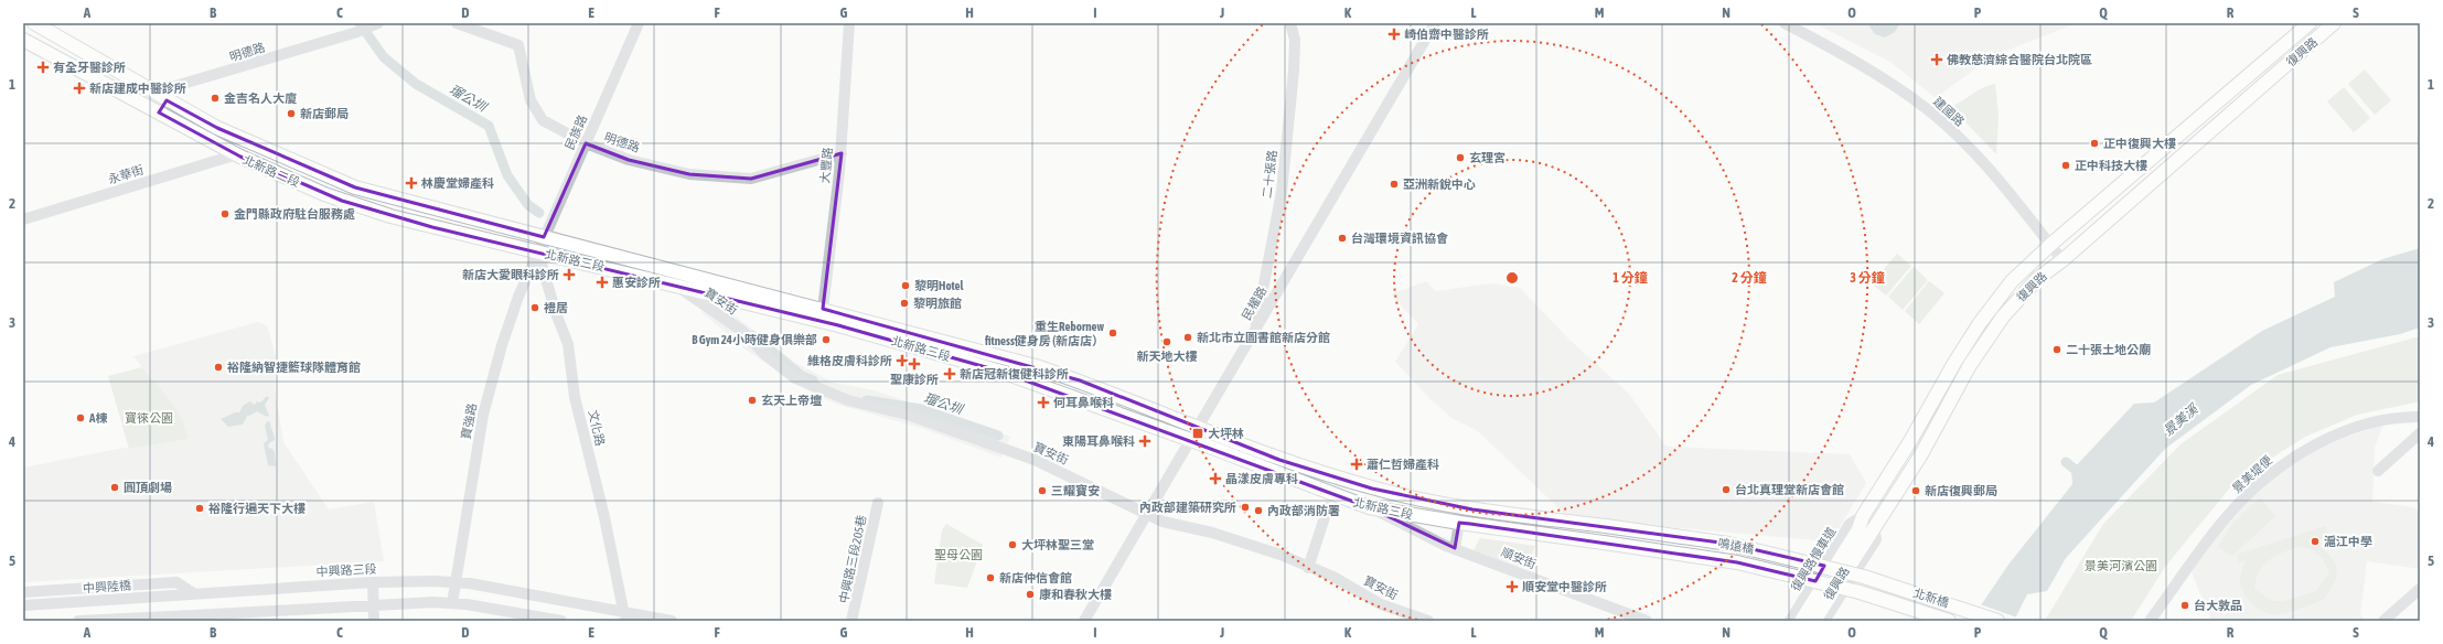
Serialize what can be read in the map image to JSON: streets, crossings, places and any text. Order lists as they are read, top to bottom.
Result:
{
  "streets": {
    "main road": [
      "復興路",
      "北新路二段",
      "北新路三段",
      "鳴遠橋",
      "北新橋"
    ],
    "street": [
      "明德路",
      "建國路",
      "民族路",
      "大豐路",
      "永華街",
      "二十張路",
      "寶安街",
      "民權路",
      "寶強路",
      "文化路",
      "景美堤便",
      "順安街",
      "中興路三段205巷",
      "復興路慢車道",
      "中興路三段",
      "中興陸橋"
    ]
  },
  "crossings": [
    ["明德路", "民族路"],
    ["明德路", "大豐路"],
    ["明德路", "北新路二段"],
    ["復興路", "建國路"],
    ["復興路", "復興路慢車道"],
    ["民族路", "北新路二段"],
    ["民族路", "北新路三段"],
    ["民族路", "寶強路"],
    ["民族路", "文化路"],
    ["大豐路", "北新路三段"],
    ["北新路二段", "永華街"],
    ["北新路二段", "北新路三段"],
    ["北新路二段", "寶強路"],
    ["北新路二段", "文化路"],
    ["二十張路", "民權路"],
    ["北新路三段", "寶安街"],
    ["北新路三段", "民權路"],
    ["北新路三段", "寶強路"],
    ["北新路三段", "文化路"],
    ["北新路三段", "鳴遠橋"],
    ["北新路三段", "順安街"],
    ["寶安街", "民權路"],
    ["寶強路", "文化路"],
    ["寶強路", "中興路三段"],
    ["文化路", "中興路三段"],
    ["鳴遠橋", "北新橋"],
    ["中興路三段", "中興陸橋"]
  ],
  "water": ["瑠公圳", "景美溪"],
  "parks": ["寶徠公園", "聖母公園", "景美河濱公園"],
  "places": {
    "health": [
      "崎伯齋中醫診所",
      "佛教慈濟綜合醫院台北院區",
      "有全牙醫診所",
      "新店建成中醫診所",
      "林慶堂婦產科",
      "新店大愛眼科診所",
      "惠安診所",
      "維格皮膚科診所",
      "聖康診所",
      "新店冠新復健科診所",
      "何耳鼻喉科",
      "東陽耳鼻喉科",
      "蕭仁哲婦產科",
      "晶漾皮膚專科",
      "順安堂中醫診所"
    ],
    "other": [
      "金吉名人大廈",
      "新店郵局",
      "正中復興大樓",
      "玄理宮",
      "正中科技大樓",
      "亞洲新銳中心",
      "金門縣政府駐台服務處",
      "台灣環境資訊協會",
      "黎明Hotel",
      "黎明旅館",
      "禮居",
      "重生Rebornew fitness健身房 (新店店）",
      "新北市立圖書館新店分館",
      "B Gym 24小時健身俱樂部",
      "新天地大樓",
      "二十張土地公廟",
      "裕隆納智捷籃球隊體育館",
      "玄天上帝壇",
      "A棟",
      "圓頂劇場",
      "台北真理堂新店會館",
      "三耀寶安",
      "新店復興郵局",
      "內政部建築研究所",
      "裕隆行遍天下大樓",
      "內政部消防署",
      "滬江中學",
      "大坪林聖三堂",
      "新店仲信會館",
      "康和春秋大樓",
      "台大敦品"
    ],
    "transit": ["大坪林"]
  },
  "grid": {
    "columns": [
      "A",
      "B",
      "C",
      "D",
      "E",
      "F",
      "G",
      "H",
      "I",
      "J",
      "K",
      "L",
      "M",
      "N",
      "O",
      "P",
      "Q",
      "R",
      "S"
    ],
    "rows": [
      "1",
      "2",
      "3",
      "4",
      "5"
    ]
  },
  "rings": ["1 分鐘", "2 分鐘", "3 分鐘"]
}
